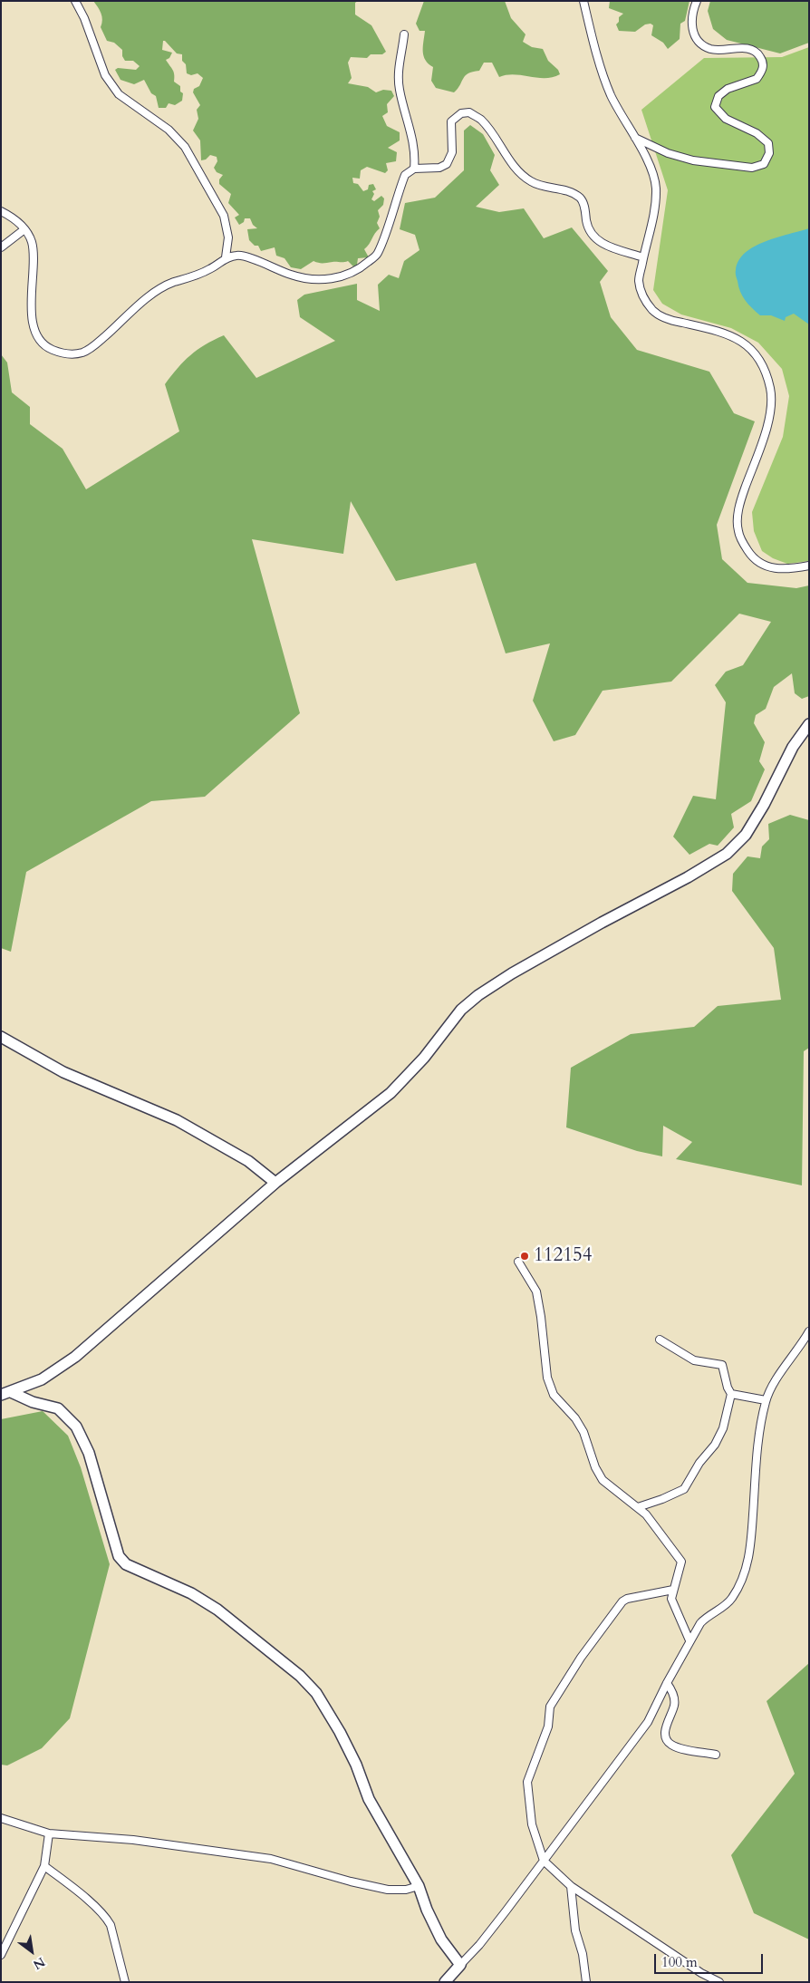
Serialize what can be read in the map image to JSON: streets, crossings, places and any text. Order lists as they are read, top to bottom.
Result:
{
  "places": ["112154"],
  "scale_bar": "100 m",
  "north": "bottom right"
}
